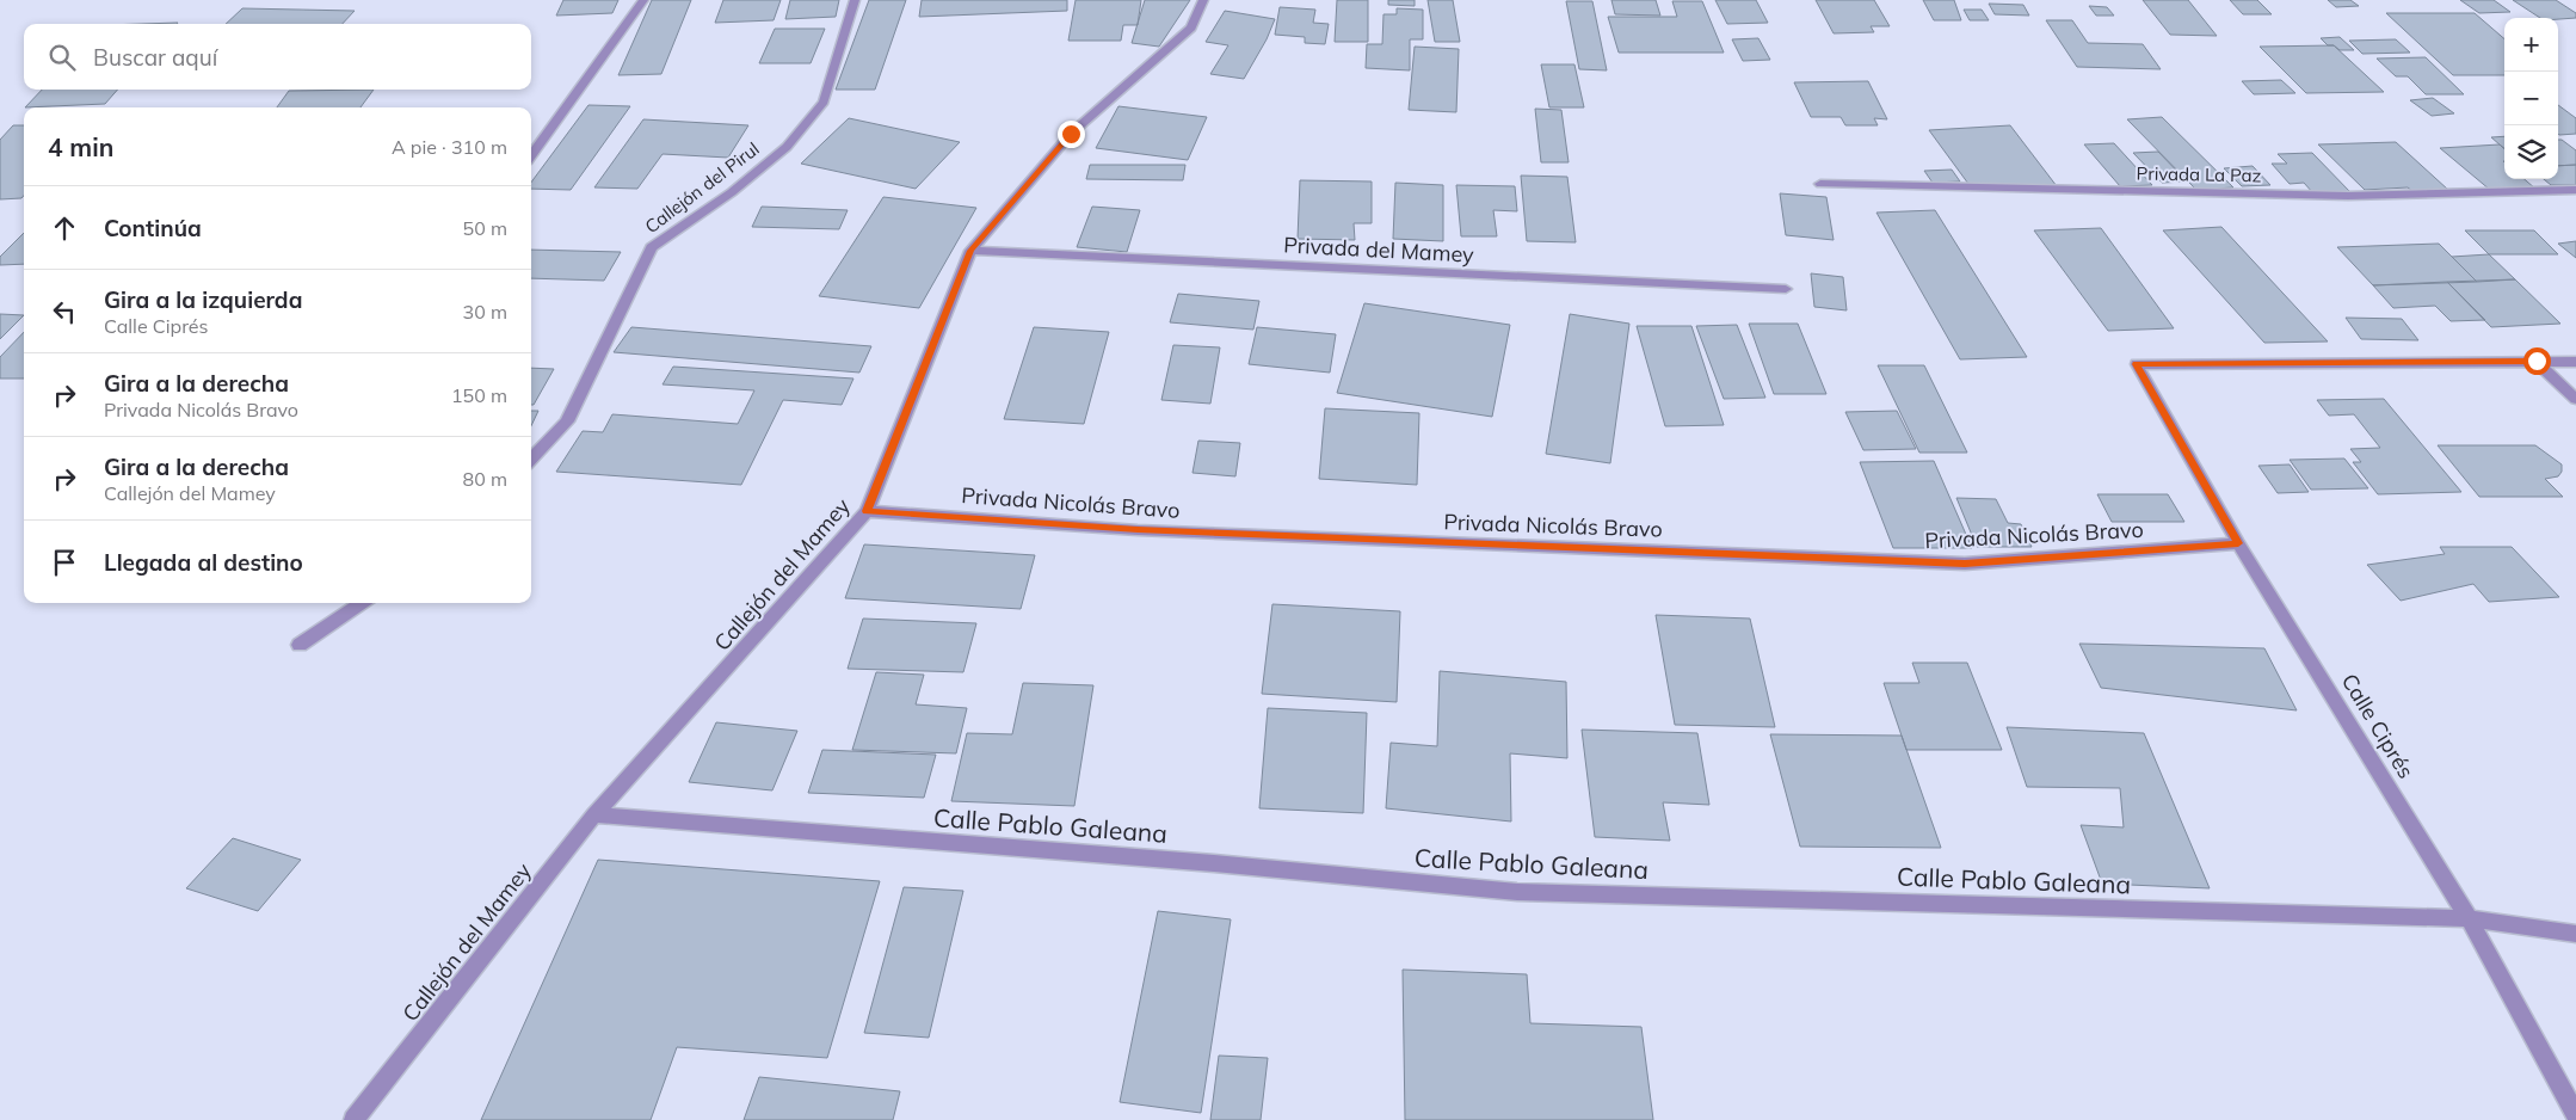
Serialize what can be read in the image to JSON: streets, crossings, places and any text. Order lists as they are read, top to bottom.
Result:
{
  "streets": {
    "street": [
      "Privada La Paz",
      "Callejón del Pirul",
      "Privada del Mamey",
      "Privada Nicolás Bravo",
      "Callejón del Mamey",
      "Calle Ciprés",
      "Calle Pablo Galeana"
    ]
  },
  "crossings": [
    ["Privada del Mamey", "Callejón del Mamey"],
    ["Privada Nicolás Bravo", "Callejón del Mamey"],
    ["Privada Nicolás Bravo", "Calle Ciprés"],
    ["Callejón del Mamey", "Calle Pablo Galeana"],
    ["Calle Ciprés", "Calle Pablo Galeana"]
  ],
  "page": {
    "map_buttons": ["+", "−"],
    "search": "Buscar aquí",
    "heading": ["4 min", "A pie · 310 m"],
    "list": [
      ["Continúa", "50 m"],
      ["Gira a la izquierda", "Calle Ciprés", "30 m"],
      ["Gira a la derecha", "Privada Nicolás Bravo", "150 m"],
      ["Gira a la derecha", "Callejón del Mamey", "80 m"],
      "Llegada al destino"
    ]
  }
}
